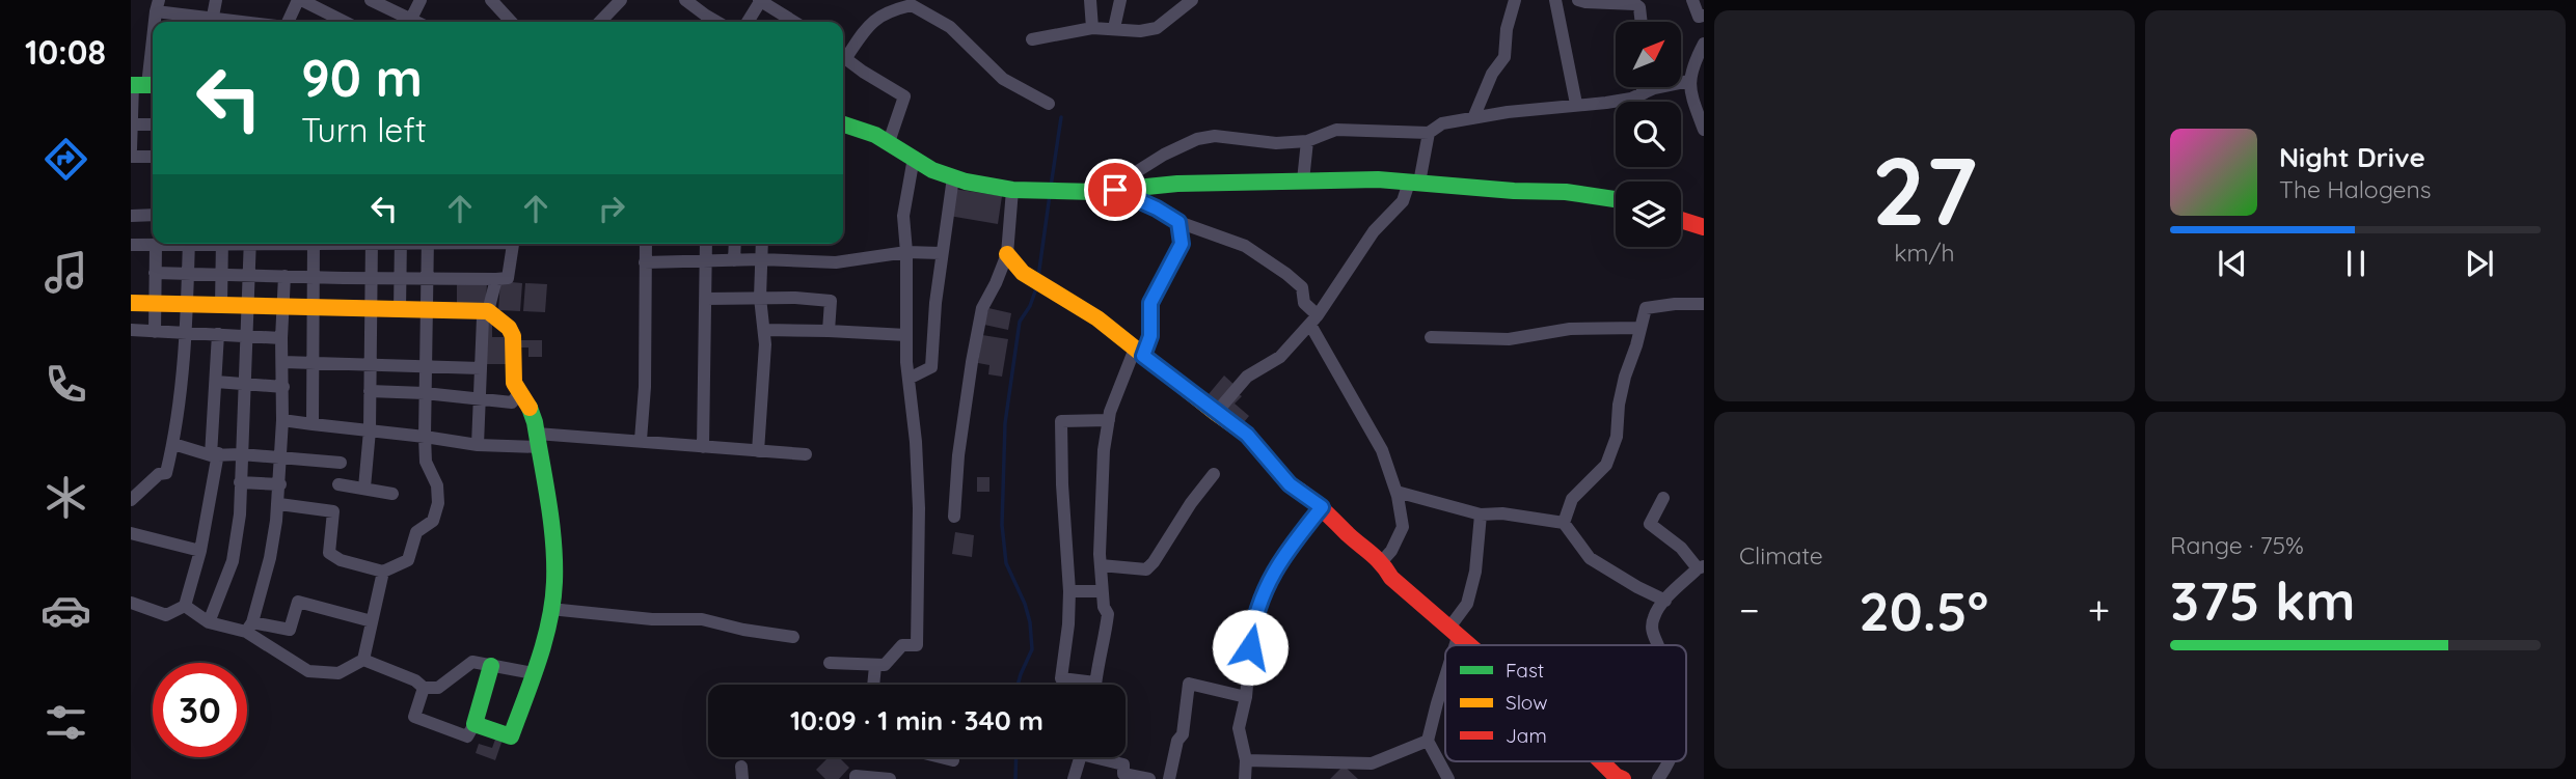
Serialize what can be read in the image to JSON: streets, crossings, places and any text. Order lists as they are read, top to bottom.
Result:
{
  "legend": ["Fast", "Slow", "Jam"],
  "north": "top right",
  "page": {
    "tabs": "10:08",
    "tile": [
      ["27", "km/h"],
      "Climate",
      ["Range · 75%", "375 km"]
    ],
    "turn": ["90 m", "Turn left"],
    "song": ["Night Drive", "The Halogens"],
    "heat": ["−", "20.5°", "+"],
    "limit": "30",
    "trip": "10:09 · 1 min · 340 m"
  }
}
